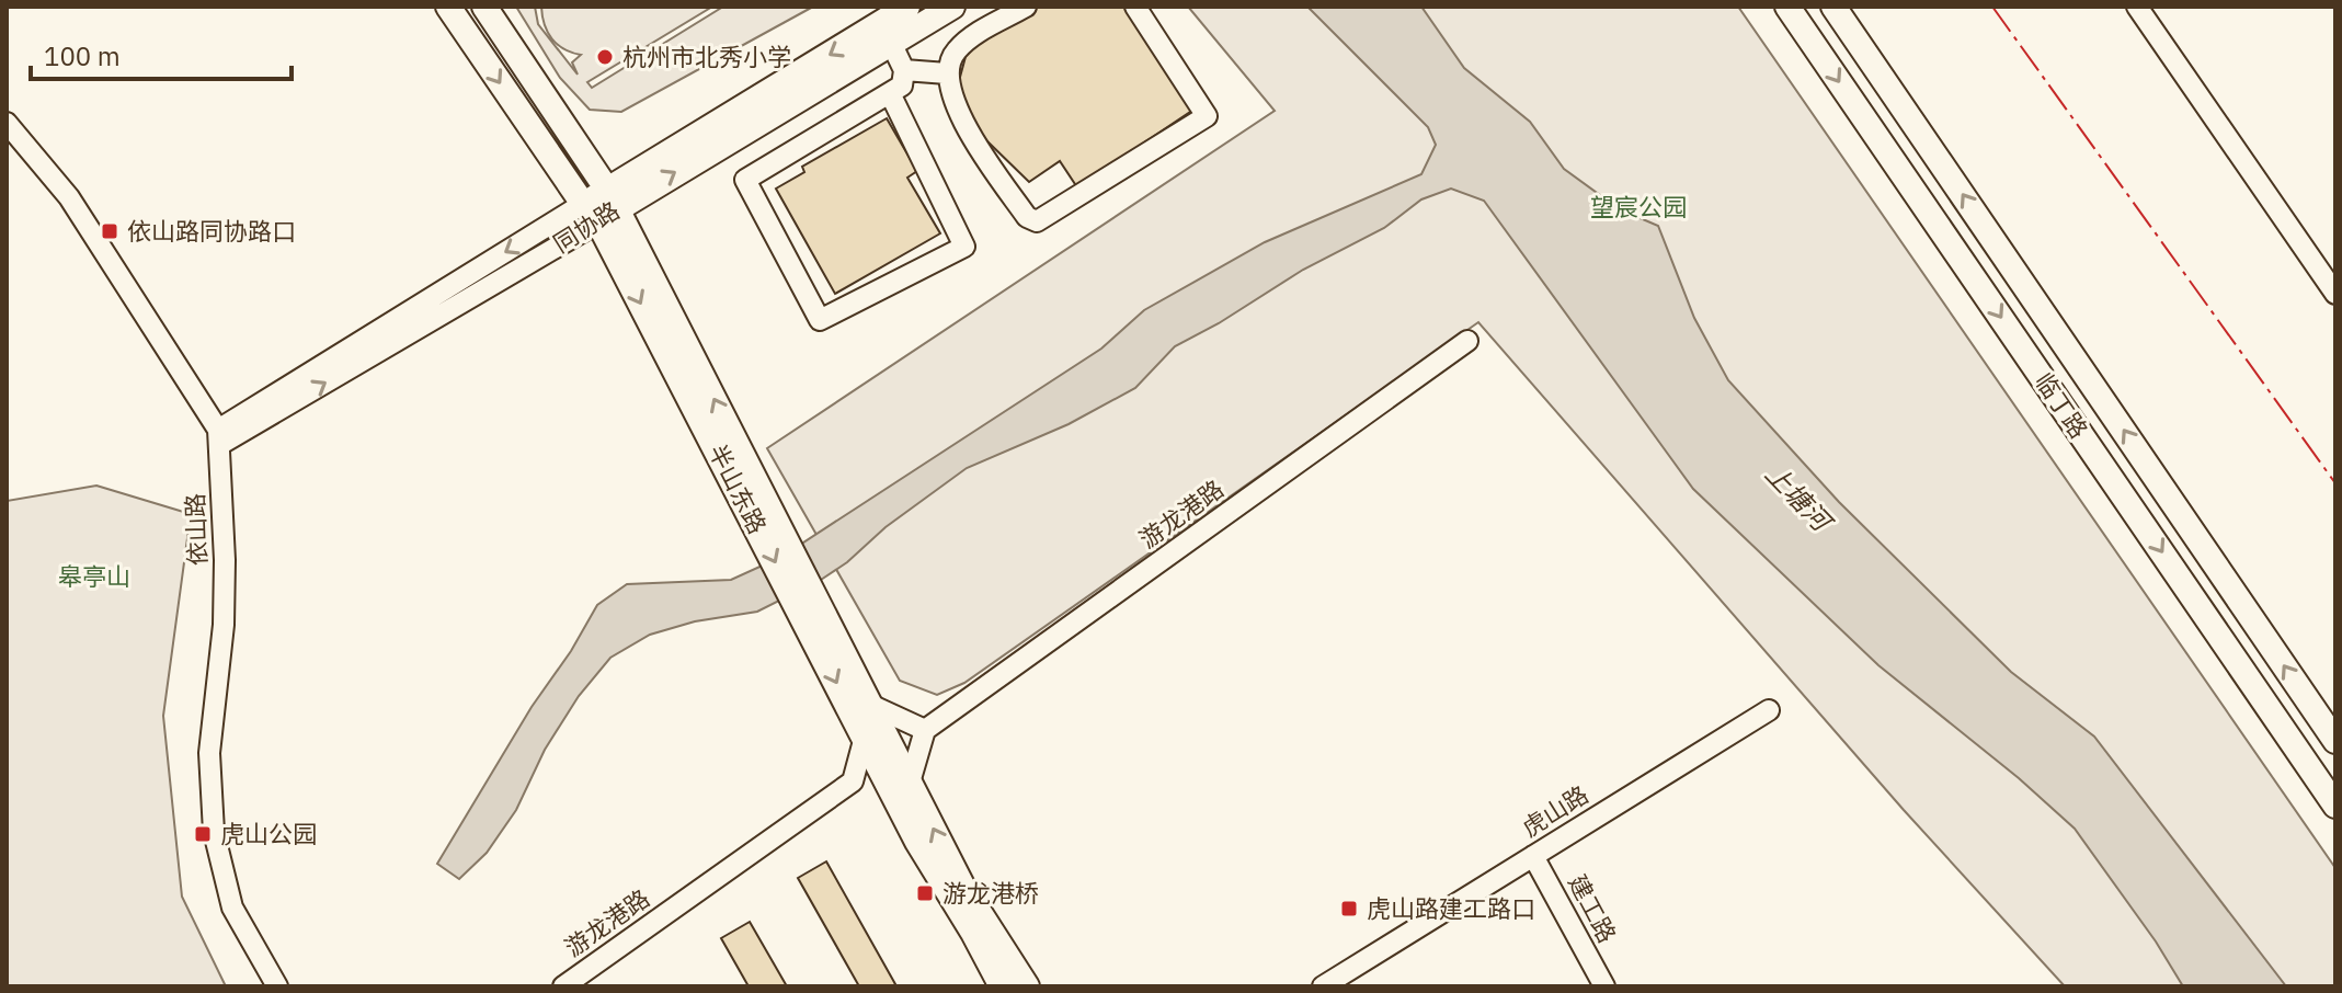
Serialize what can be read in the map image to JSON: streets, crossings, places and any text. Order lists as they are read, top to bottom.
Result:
{
  "streets": {
    "main road": ["同协路", "临丁路", "半山东路"],
    "street": [
      "游龙港路",
      "依山路",
      "虎山路",
      "建工路"
    ]
  },
  "crossings": [
    ["同协路", "半山东路"],
    ["同协路", "依山路"],
    ["虎山路", "建工路"]
  ],
  "water": ["上塘河"],
  "parks": ["望宸公园", "皋亭山"],
  "places": {
    "other": ["杭州市北秀小学"],
    "transit": [
      "依山路同协路口",
      "虎山公园",
      "游龙港桥",
      "虎山路建工路口"
    ]
  },
  "scale_bar": "100 m"
}
